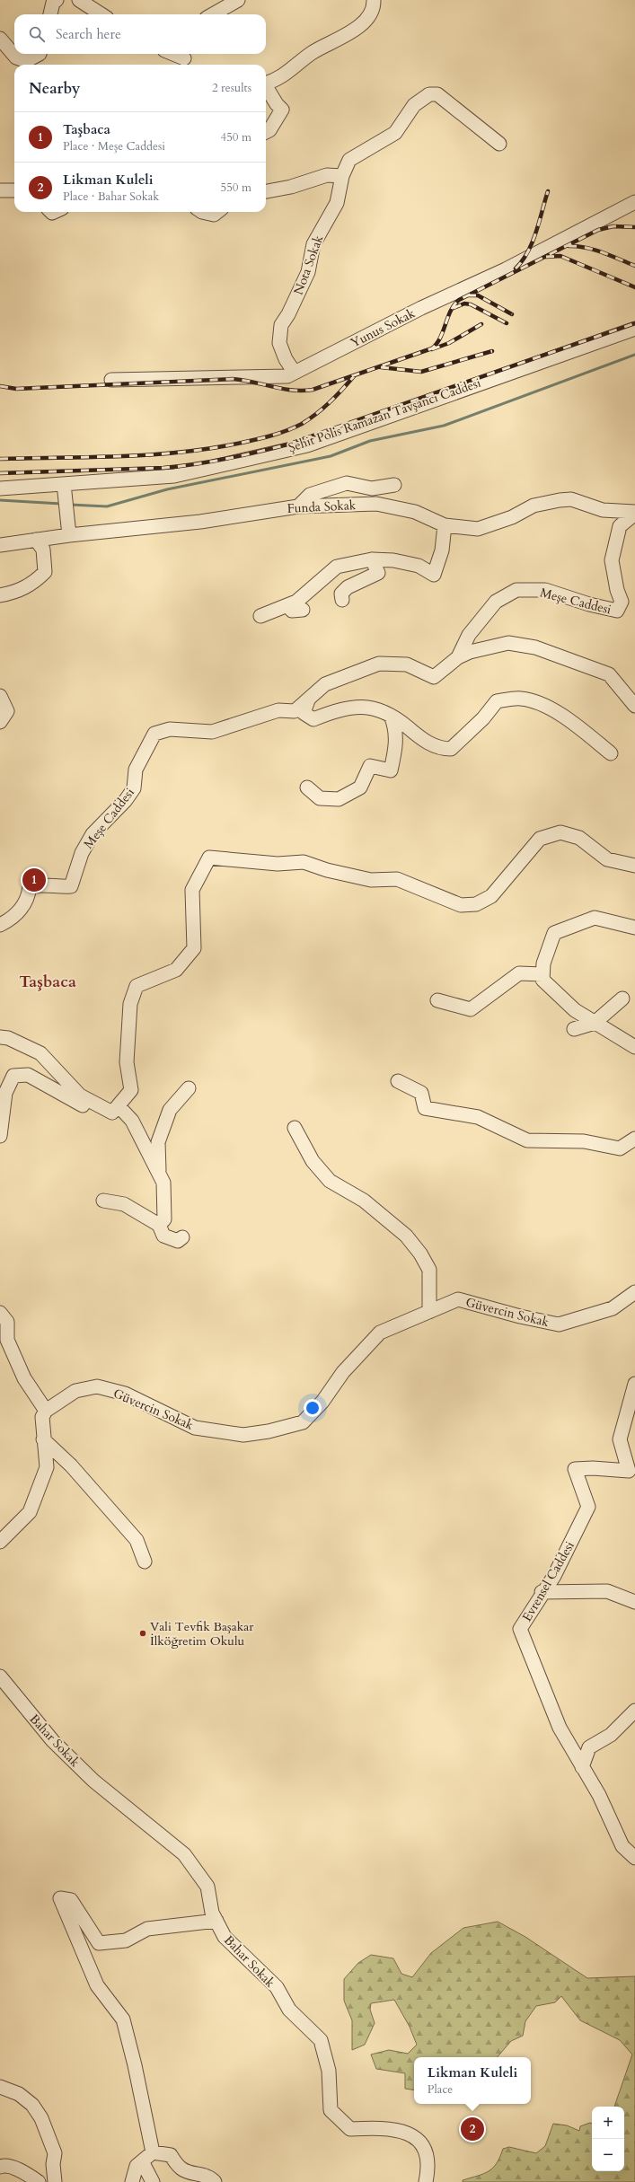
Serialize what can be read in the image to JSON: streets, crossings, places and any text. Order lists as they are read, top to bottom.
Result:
{
  "streets": {
    "street": [
      "Nota Sokak",
      "Yunus Sokak",
      "Şehit Polis Ramazan Tavşancı Caddesi",
      "Funda Sokak",
      "Meşe Caddesi",
      "Güvercin Sokak",
      "Evrensel Caddesi",
      "Bahar Sokak"
    ]
  },
  "crossings": [
    ["Nota Sokak", "Yunus Sokak"],
    ["Funda Sokak", "Meşe Caddesi"]
  ],
  "districts": ["Taşbaca"],
  "places": ["Vali Tevfik Başakar İlköğretim Okulu"],
  "page": {
    "search": "Search here",
    "heading": ["Nearby", "2 results"],
    "list": [
      {
        "mark": "1",
        "name": "Taşbaca",
        "note": "Place · Meşe Caddesi",
        "value": "450 m"
      },
      {
        "mark": "2",
        "name": "Likman Kuleli",
        "note": "Place · Bahar Sokak",
        "value": "550 m"
      }
    ],
    "pins": ["1", "2"],
    "popup": ["Likman Kuleli", "Place"],
    "map_buttons": ["+", "−"]
  }
}
